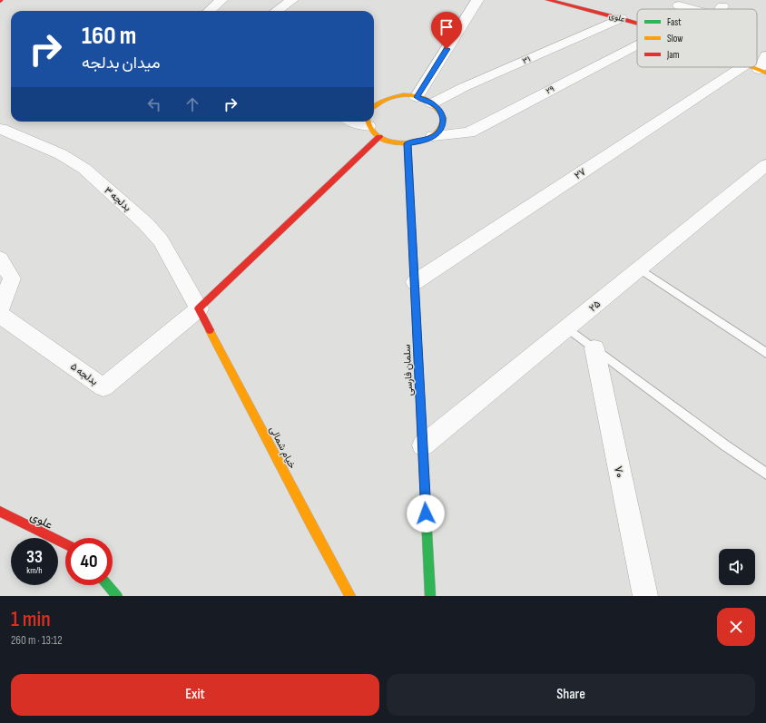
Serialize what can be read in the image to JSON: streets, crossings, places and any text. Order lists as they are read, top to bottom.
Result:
{
  "streets": {
    "street": [
      "علوی",
      "۳۱",
      "۲۹",
      "۲۷",
      "بدلجه ۳",
      "۲۵",
      "سلمان فارسی",
      "بدلجه ۵",
      "خیام شمالی",
      "۷۰"
    ]
  },
  "crossings": [
    ["علوی", "۳۱"],
    ["۲۷", "سلمان فارسی"],
    ["بدلجه ۳", "بدلجه ۵"],
    ["بدلجه ۳", "خیام شمالی"],
    ["۲۵", "سلمان فارسی"],
    ["بدلجه ۵", "خیام شمالی"]
  ],
  "legend": ["Fast", "Slow", "Jam"],
  "page": {
    "turn": ["160 m", "میدان بدلجه"],
    "speed": "33 km/h",
    "limit": "40",
    "heading": ["1 min", "260 m · 13:12"],
    "buttons": ["Exit", "Share"]
  }
}
